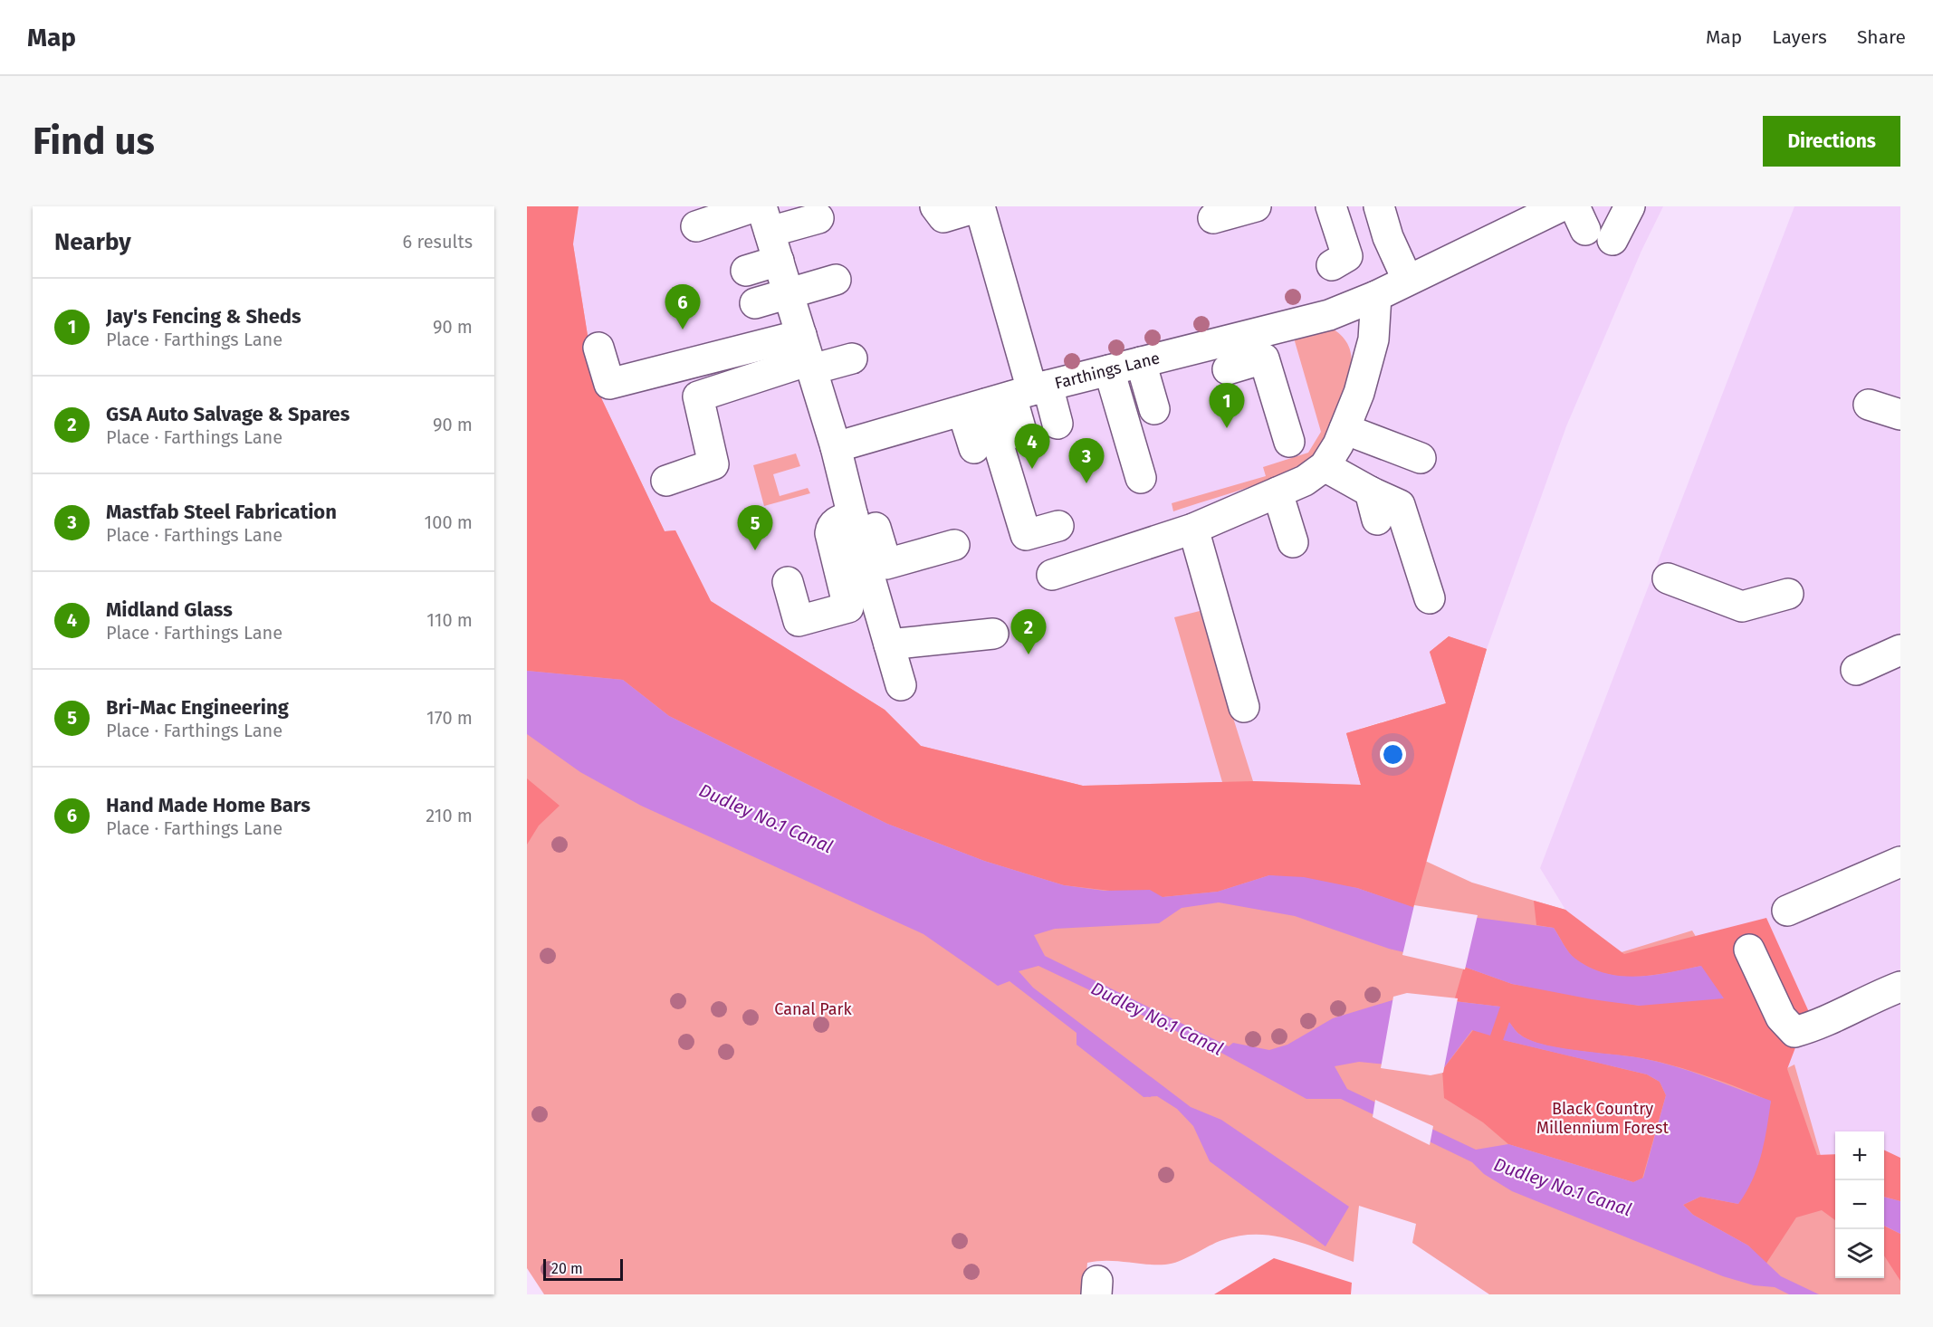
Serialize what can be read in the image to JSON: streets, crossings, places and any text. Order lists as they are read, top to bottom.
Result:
{
  "streets": {
    "street": ["Farthings Lane"]
  },
  "water": ["Dudley No.1 Canal"],
  "parks": ["Canal Park", "Black Country Millennium Forest"],
  "scale_bar": "20 m",
  "page": {
    "header": "Map",
    "nav": ["Map", "Layers", "Share"],
    "buttons": "Directions",
    "title": "Find us",
    "heading": ["Nearby", "6 results"],
    "list": [
      {
        "mark": "1",
        "name": "Jay's Fencing & Sheds",
        "note": "Place · Farthings Lane",
        "value": "90 m"
      },
      {
        "mark": "2",
        "name": "GSA Auto Salvage & Spares",
        "note": "Place · Farthings Lane",
        "value": "90 m"
      },
      {
        "mark": "3",
        "name": "Mastfab Steel Fabrication",
        "note": "Place · Farthings Lane",
        "value": "100 m"
      },
      {
        "mark": "4",
        "name": "Midland Glass",
        "note": "Place · Farthings Lane",
        "value": "110 m"
      },
      {
        "mark": "5",
        "name": "Bri-Mac Engineering",
        "note": "Place · Farthings Lane",
        "value": "170 m"
      },
      {
        "mark": "6",
        "name": "Hand Made Home Bars",
        "note": "Place · Farthings Lane",
        "value": "210 m"
      }
    ],
    "pins": [
      "6",
      "1",
      "4",
      "3",
      "5",
      "2"
    ],
    "map_buttons": ["+", "−"],
    "scale": "20 m"
  }
}
